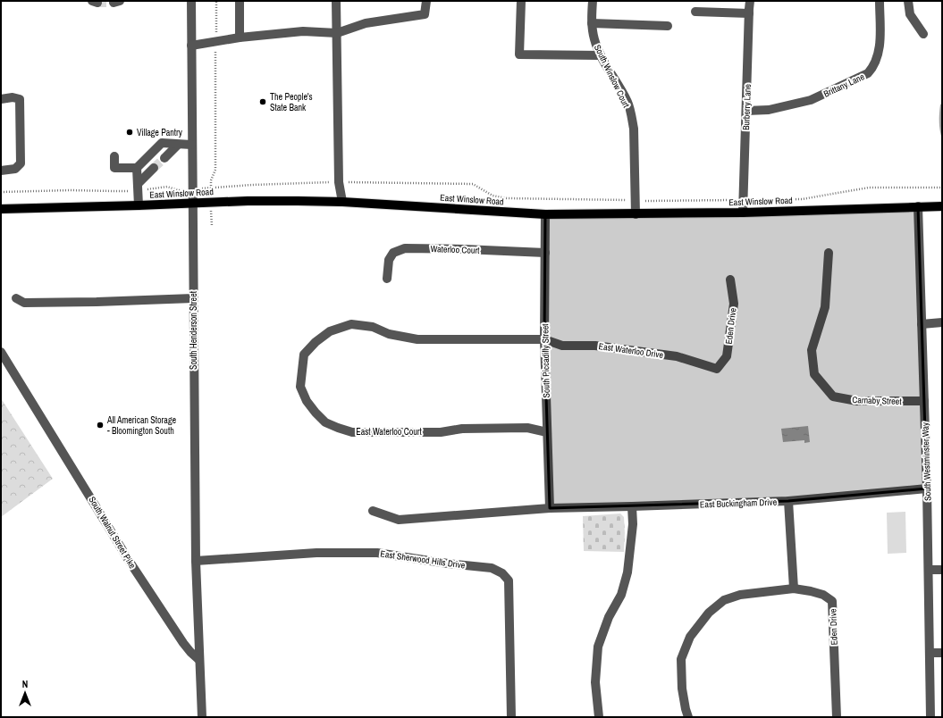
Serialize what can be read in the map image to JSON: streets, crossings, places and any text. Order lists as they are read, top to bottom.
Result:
{
  "streets": {
    "main road": ["East Winslow Road"],
    "street": [
      "South Winslow Court",
      "Brittany Lane",
      "Burberry Lane",
      "Waterloo Court",
      "Eden Drive",
      "South Henderson Street",
      "East Waterloo Drive",
      "South Piccadilly Street",
      "Carnaby Street",
      "East Waterloo Court",
      "South Westminster Way",
      "East Buckingham Drive",
      "South Walnut Street Pike",
      "East Sherwood Hills Drive"
    ]
  },
  "crossings": [
    ["South Winslow Court", "East Winslow Road"],
    ["Brittany Lane", "Burberry Lane"],
    ["Burberry Lane", "East Winslow Road"],
    ["East Winslow Road", "South Henderson Street"],
    ["East Winslow Road", "South Piccadilly Street"],
    ["East Winslow Road", "South Westminster Way"],
    ["Waterloo Court", "South Piccadilly Street"],
    ["Eden Drive", "East Waterloo Drive"],
    ["South Henderson Street", "South Walnut Street Pike"],
    ["South Henderson Street", "East Sherwood Hills Drive"],
    ["East Waterloo Drive", "South Piccadilly Street"],
    ["East Waterloo Drive", "East Waterloo Court"],
    ["South Piccadilly Street", "East Waterloo Court"],
    ["South Piccadilly Street", "East Buckingham Drive"],
    ["Carnaby Street", "South Westminster Way"],
    ["South Westminster Way", "East Buckingham Drive"]
  ],
  "places": ["The People's State Bank", "Village Pantry", "All American Storage - Bloomington South"],
  "north": "top"
}
